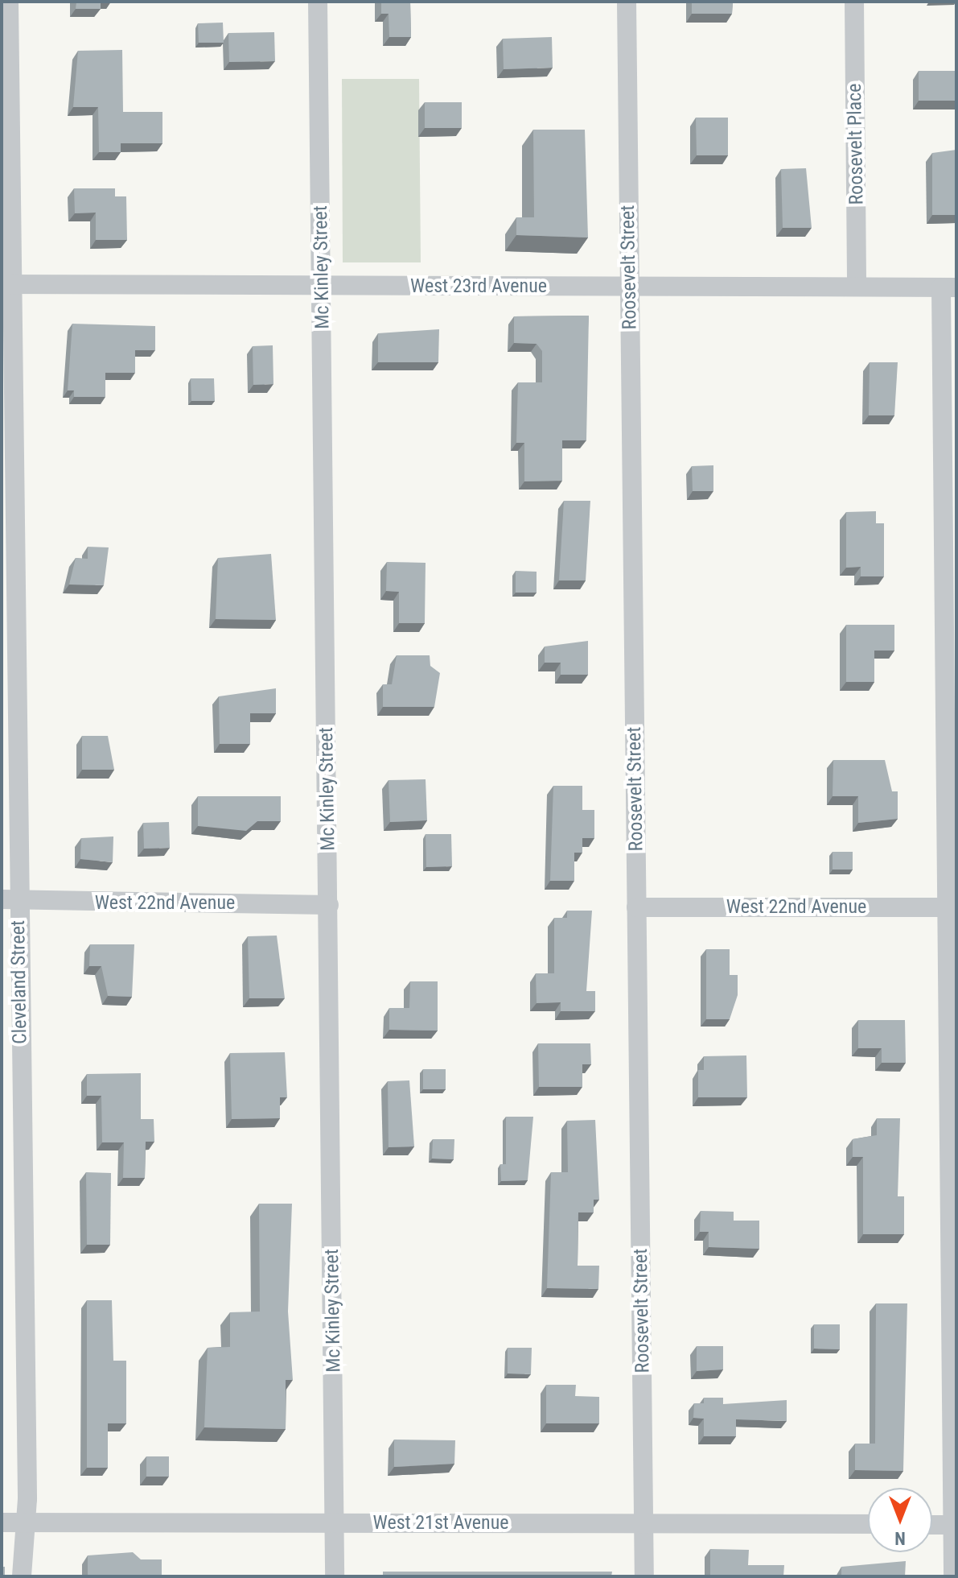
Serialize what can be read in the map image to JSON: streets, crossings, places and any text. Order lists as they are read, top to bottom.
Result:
{
  "streets": {
    "street": [
      "Roosevelt Place",
      "Mc Kinley Street",
      "Roosevelt Street",
      "West 23rd Avenue",
      "West 22nd Avenue",
      "Cleveland Street",
      "West 21st Avenue"
    ]
  },
  "crossings": [
    ["Roosevelt Place", "West 23rd Avenue"],
    ["Mc Kinley Street", "West 23rd Avenue"],
    ["Mc Kinley Street", "West 22nd Avenue"],
    ["Mc Kinley Street", "West 21st Avenue"],
    ["Roosevelt Street", "West 23rd Avenue"],
    ["Roosevelt Street", "West 22nd Avenue"],
    ["Roosevelt Street", "West 21st Avenue"],
    ["West 23rd Avenue", "Cleveland Street"],
    ["West 22nd Avenue", "Cleveland Street"],
    ["Cleveland Street", "West 21st Avenue"]
  ],
  "north": "bottom"
}
